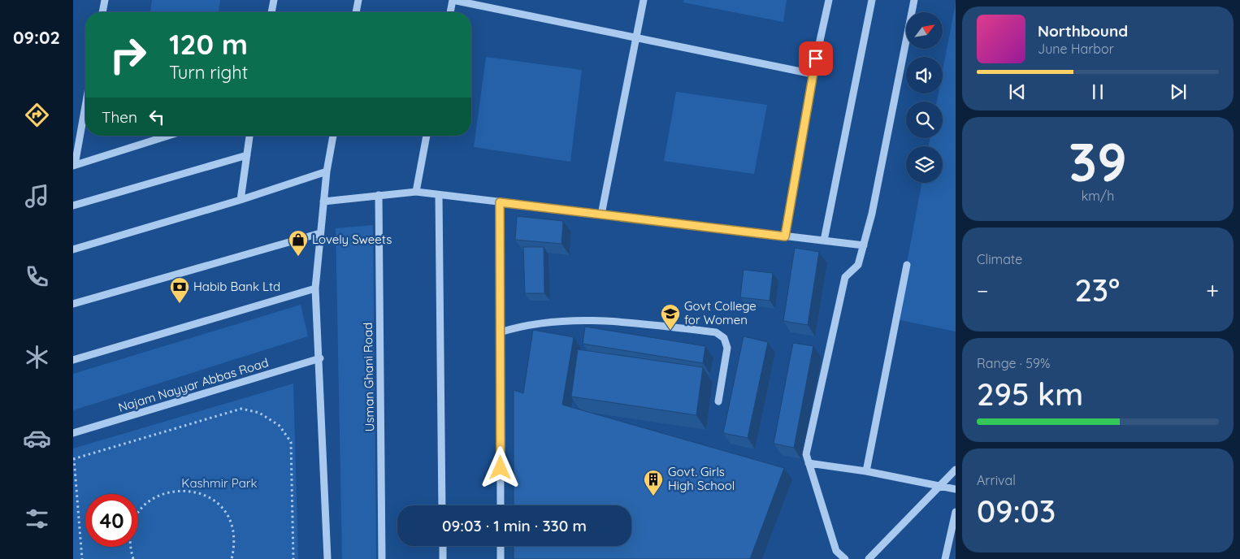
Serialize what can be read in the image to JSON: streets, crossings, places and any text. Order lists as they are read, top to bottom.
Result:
{
  "streets": {
    "street": ["Usman Ghani Road", "Najam Nayyar Abbas Road"]
  },
  "parks": ["Kashmir Park"],
  "places": {
    "shop": ["Lovely Sweets"],
    "bank": ["Habib Bank Ltd"],
    "school or university": ["Govt College for Women"],
    "building": ["Govt. Girls High School"]
  },
  "north": "top right",
  "page": {
    "tabs": "09:02",
    "turn": ["120 m", "Turn right"],
    "song": ["Northbound", "June Harbor"],
    "then": "Then",
    "tile": [
      ["39", "km/h"],
      "Climate",
      ["Range · 59%", "295 km"],
      ["Arrival", "09:03"]
    ],
    "heat": ["−", "23°", "+"],
    "limit": "40",
    "trip": "09:03 · 1 min · 330 m"
  }
}
